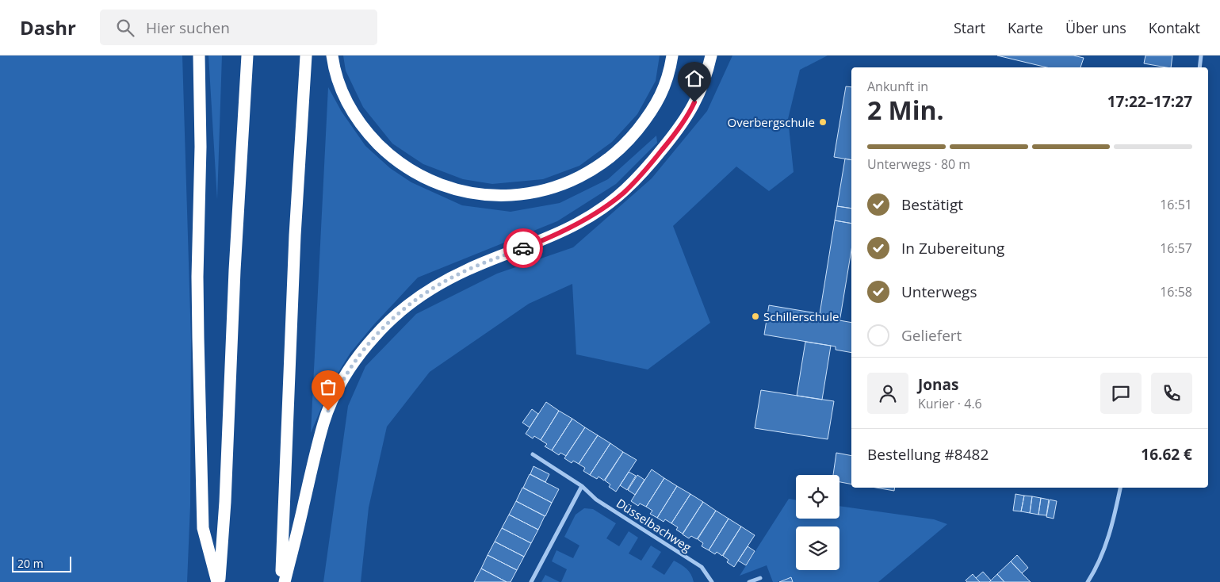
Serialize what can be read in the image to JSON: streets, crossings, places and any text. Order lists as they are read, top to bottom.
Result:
{
  "streets": {
    "street": ["Düsselbachweg"]
  },
  "places": ["Overbergschule", "Schillerschule"],
  "scale_bar": "20 m",
  "page": {
    "header": "Dashr",
    "search": "Hier suchen",
    "nav": [
      "Start",
      "Karte",
      "Über uns",
      "Kontakt"
    ],
    "heading": ["2 Min.", "Ankunft in", "17:22–17:27"],
    "panel": [
      "Jonas",
      "Kurier · 4.6",
      "Bestellung #8482",
      "16.62 €"
    ],
    "bar": "Unterwegs · 80 m",
    "list": [
      ["Bestätigt", "16:51"],
      ["In Zubereitung", "16:57"],
      ["Unterwegs", "16:58"],
      "Geliefert"
    ],
    "scale": "20 m"
  }
}
